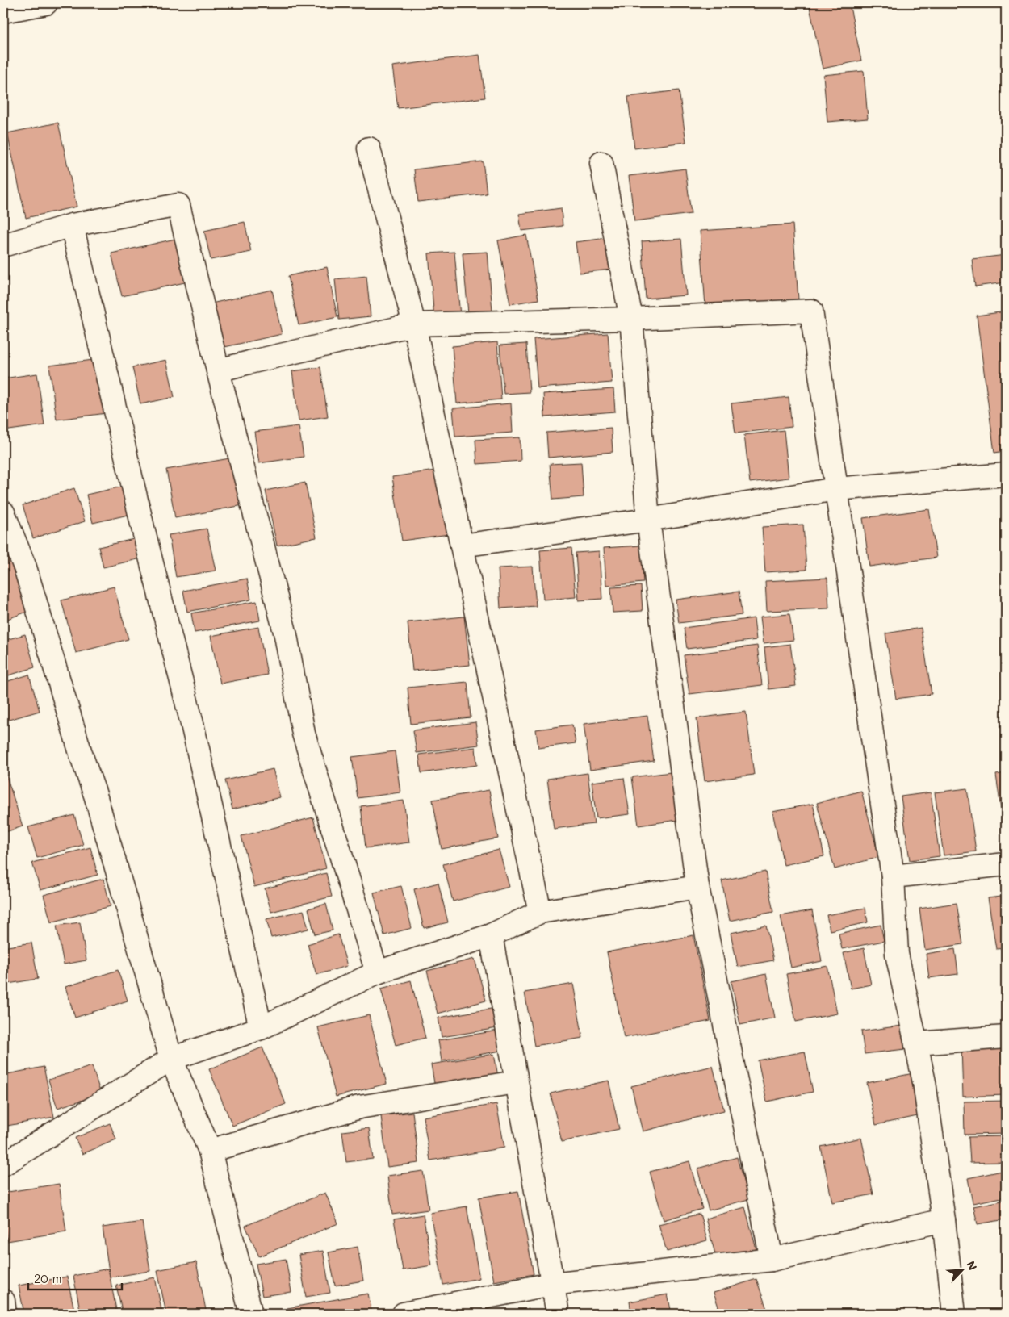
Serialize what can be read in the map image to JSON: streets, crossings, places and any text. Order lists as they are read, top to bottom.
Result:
{
  "scale_bar": "20 m",
  "north": "top right"
}
